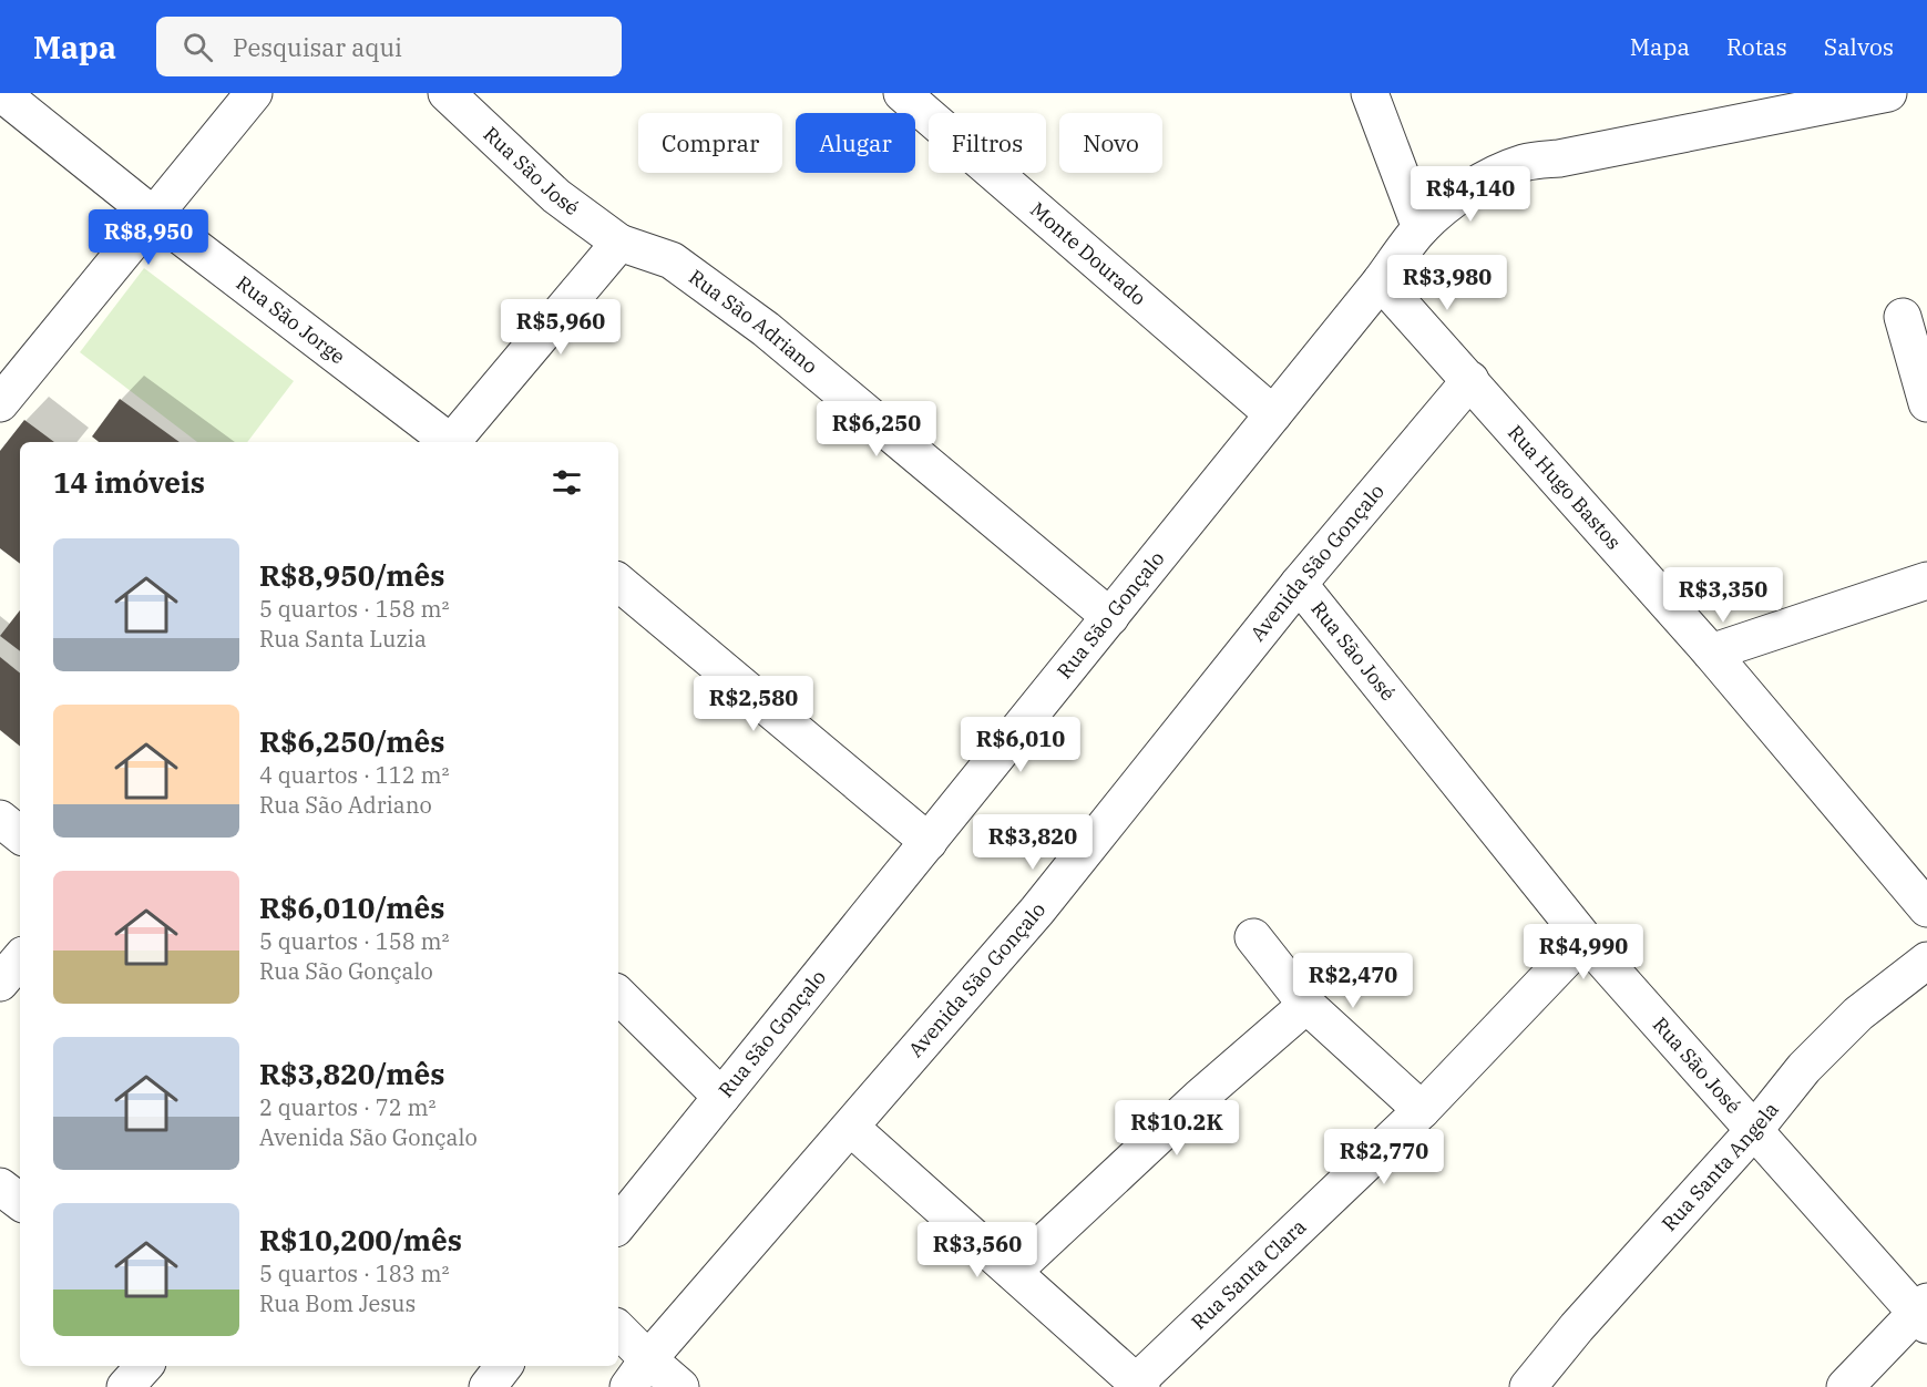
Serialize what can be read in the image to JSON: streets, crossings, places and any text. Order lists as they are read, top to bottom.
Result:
{
  "streets": {
    "street": [
      "Rua São José",
      "Monte Dourado",
      "Rua São Jorge",
      "Rua São Adriano",
      "Rua Hugo Bastos",
      "Avenida São Gonçalo",
      "Rua São Gonçalo",
      "Rua Santa Angela",
      "Rua Santa Clara"
    ]
  },
  "crossings": [
    ["Rua São José", "Rua São Adriano"],
    ["Rua São José", "Avenida São Gonçalo"],
    ["Rua São José", "Rua Santa Angela"],
    ["Rua São José", "Rua Santa Clara"],
    ["Monte Dourado", "Rua São Gonçalo"],
    ["Rua São Adriano", "Rua São Gonçalo"],
    ["Rua Hugo Bastos", "Avenida São Gonçalo"],
    ["Rua Hugo Bastos", "Rua São Gonçalo"]
  ],
  "page": {
    "header": "Mapa",
    "search": "Pesquisar aqui",
    "nav": ["Mapa", "Rotas", "Salvos"],
    "chip": [
      "Comprar",
      "Alugar",
      "Filtros",
      "Novo"
    ],
    "price": [
      "R$4,140",
      "R$8,950",
      "R$3,980",
      "R$5,960",
      "R$6,250",
      "R$3,350",
      "R$2,580",
      "R$6,010",
      "R$3,820",
      "R$4,990",
      "R$2,470",
      "R$10.2K",
      "R$2,770",
      "R$3,560"
    ],
    "heading": "14 imóveis",
    "list": [
      {
        "name": "R$8,950/mês",
        "note": "5 quartos · 158 m² · Rua Santa Luzia"
      },
      {
        "name": "R$6,250/mês",
        "note": "4 quartos · 112 m² · Rua São Adriano"
      },
      {
        "name": "R$6,010/mês",
        "note": "5 quartos · 158 m² · Rua São Gonçalo"
      },
      {
        "name": "R$3,820/mês",
        "note": "2 quartos · 72 m² · Avenida São Gonçalo"
      },
      {
        "name": "R$10,200/mês",
        "note": "5 quartos · 183 m² · Rua Bom Jesus"
      }
    ]
  }
}
